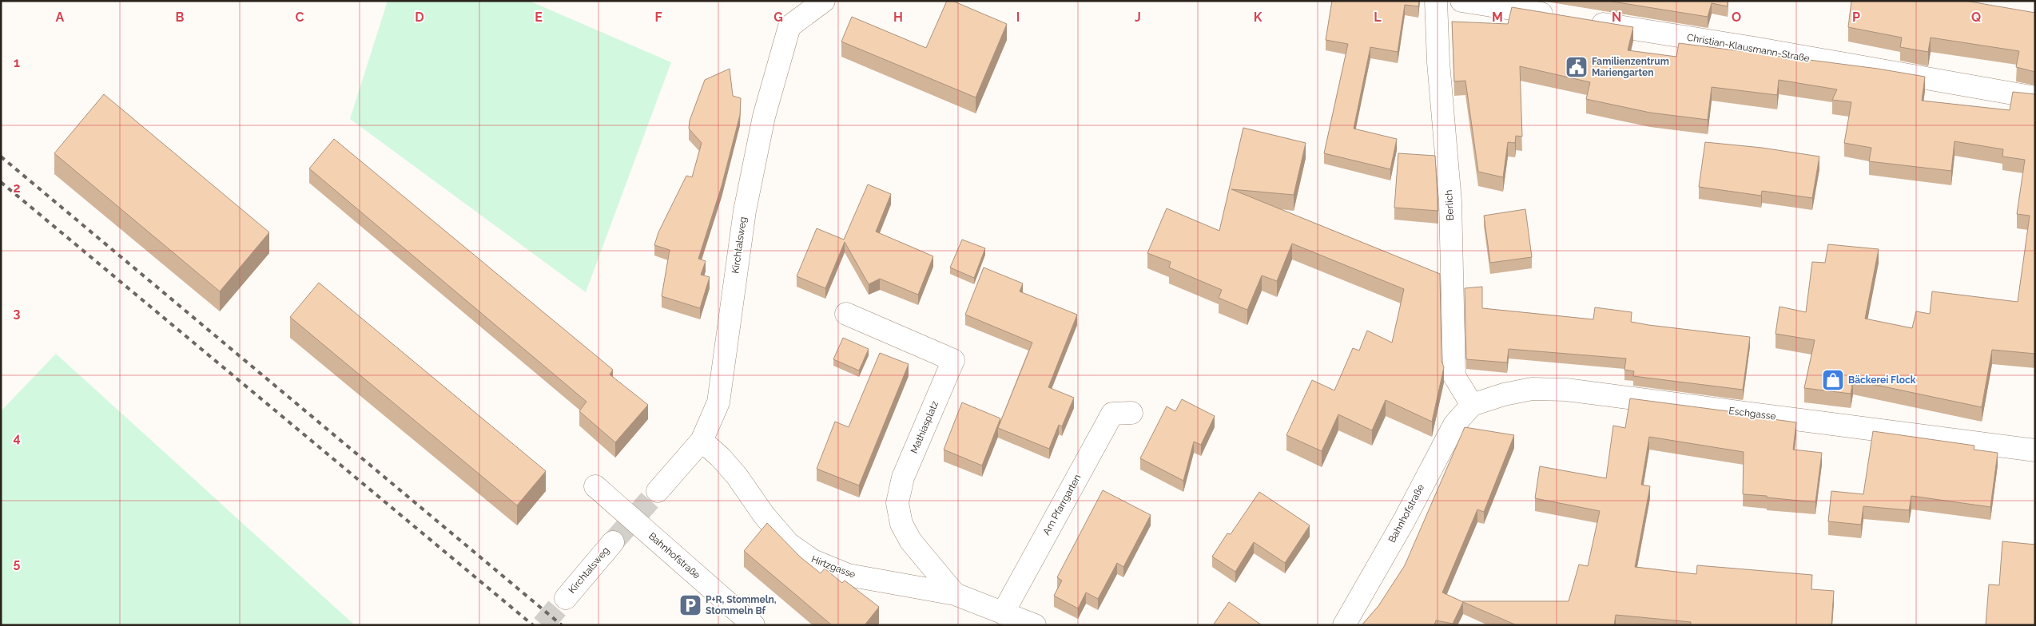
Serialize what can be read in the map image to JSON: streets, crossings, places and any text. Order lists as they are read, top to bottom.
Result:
{
  "streets": {
    "street": [
      "Christian-Klausmann-Straße",
      "Berlich",
      "Kirchtalsweg",
      "Eschgasse",
      "Mathiasplatz",
      "Am Pfarrgarten",
      "Bahnhofstraße",
      "Hirtzgasse"
    ]
  },
  "crossings": [
    ["Berlich", "Eschgasse"],
    ["Berlich", "Bahnhofstraße"],
    ["Kirchtalsweg", "Hirtzgasse"],
    ["Eschgasse", "Bahnhofstraße"],
    ["Mathiasplatz", "Hirtzgasse"],
    ["Am Pfarrgarten", "Hirtzgasse"]
  ],
  "places": {
    "public building": ["Familienzentrum Mariengarten"],
    "shop": ["Bäckerei Flock"],
    "parking": ["P+R, Stommeln, Stommeln Bf"]
  },
  "grid": {
    "columns": [
      "A",
      "B",
      "C",
      "D",
      "E",
      "F",
      "G",
      "H",
      "I",
      "J",
      "K",
      "L",
      "M",
      "N",
      "O",
      "P",
      "Q"
    ],
    "rows": [
      "1",
      "2",
      "3",
      "4",
      "5"
    ]
  }
}
